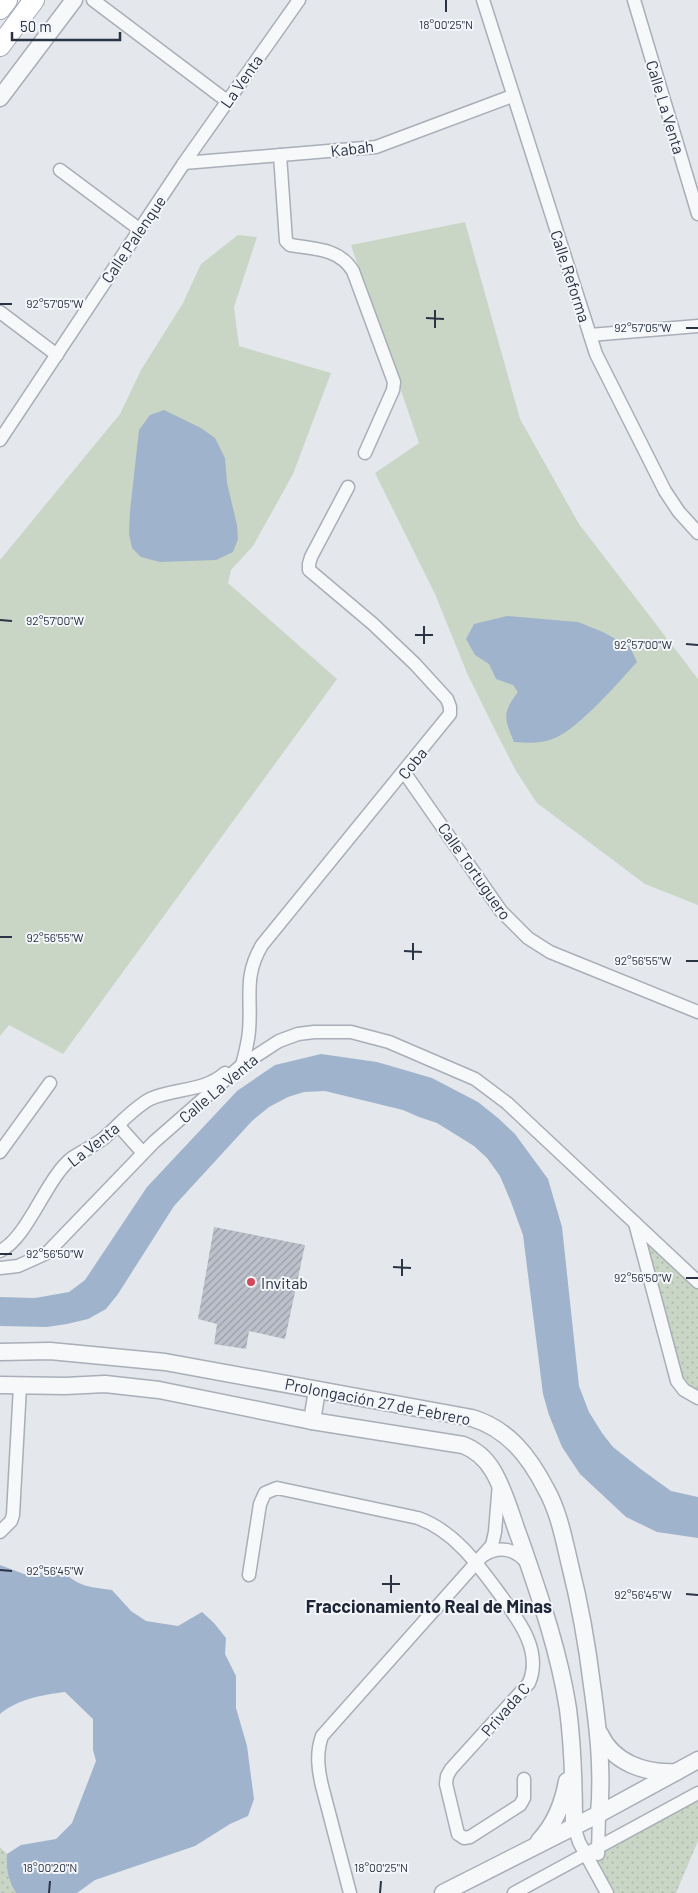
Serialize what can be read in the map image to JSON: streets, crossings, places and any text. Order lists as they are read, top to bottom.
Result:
{
  "streets": {
    "street": [
      "La Venta",
      "Calle La Venta",
      "Kabah",
      "Calle Palenque",
      "Calle Reforma",
      "Coba",
      "Calle Tortuguero",
      "Prolongación 27 de Febrero",
      "Privada C"
    ]
  },
  "crossings": [
    ["La Venta", "Calle La Venta"],
    ["La Venta", "Kabah"],
    ["La Venta", "Calle Palenque"],
    ["La Venta", "Coba"],
    ["Calle La Venta", "Coba"],
    ["Kabah", "Calle Palenque"],
    ["Kabah", "Calle Reforma"],
    ["Coba", "Calle Tortuguero"]
  ],
  "districts": ["Fraccionamiento Real de Minas"],
  "places": ["Invitab"],
  "scale_bar": "50 m",
  "coordinates": [
    "18°00'25\"N",
    "92°57'05\"W",
    "92°57'00\"W",
    "92°56'55\"W",
    "92°56'50\"W",
    "92°56'45\"W",
    "18°00'20\"N"
  ]
}
